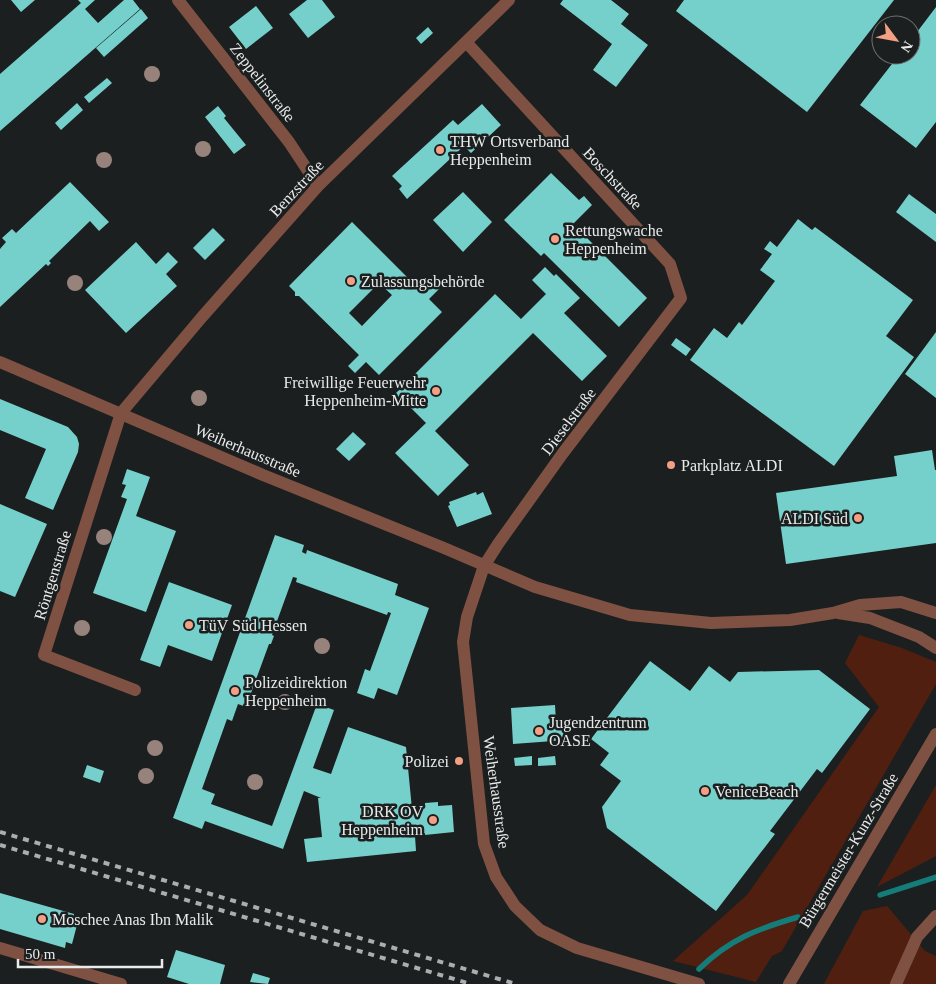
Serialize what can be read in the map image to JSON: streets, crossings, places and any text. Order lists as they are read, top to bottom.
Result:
{
  "streets": {
    "street": [
      "Zeppelinstraße",
      "Boschstraße",
      "Benzstraße",
      "Dieselstraße",
      "Weiherhausstraße",
      "Röntgenstraße",
      "Bürgermeister-Kunz-Straße"
    ]
  },
  "crossings": [
    ["Zeppelinstraße", "Benzstraße"],
    ["Boschstraße", "Benzstraße"],
    ["Boschstraße", "Dieselstraße"],
    ["Benzstraße", "Weiherhausstraße"],
    ["Benzstraße", "Röntgenstraße"],
    ["Dieselstraße", "Weiherhausstraße"],
    ["Weiherhausstraße", "Röntgenstraße"]
  ],
  "places": [
    "THW Ortsverband Heppenheim",
    "Rettungswache Heppenheim",
    "Zulassungsbehörde",
    "Freiwillige Feuerwehr Heppenheim-Mitte",
    "Parkplatz ALDI",
    "ALDI Süd",
    "TüV Süd Hessen",
    "Polizeidirektion Heppenheim",
    "Jugendzentrum OASE",
    "Polizei",
    "VeniceBeach",
    "DRK OV Heppenheim",
    "Moschee Anas Ibn Malik"
  ],
  "scale_bar": "50 m",
  "north": "bottom right"
}
